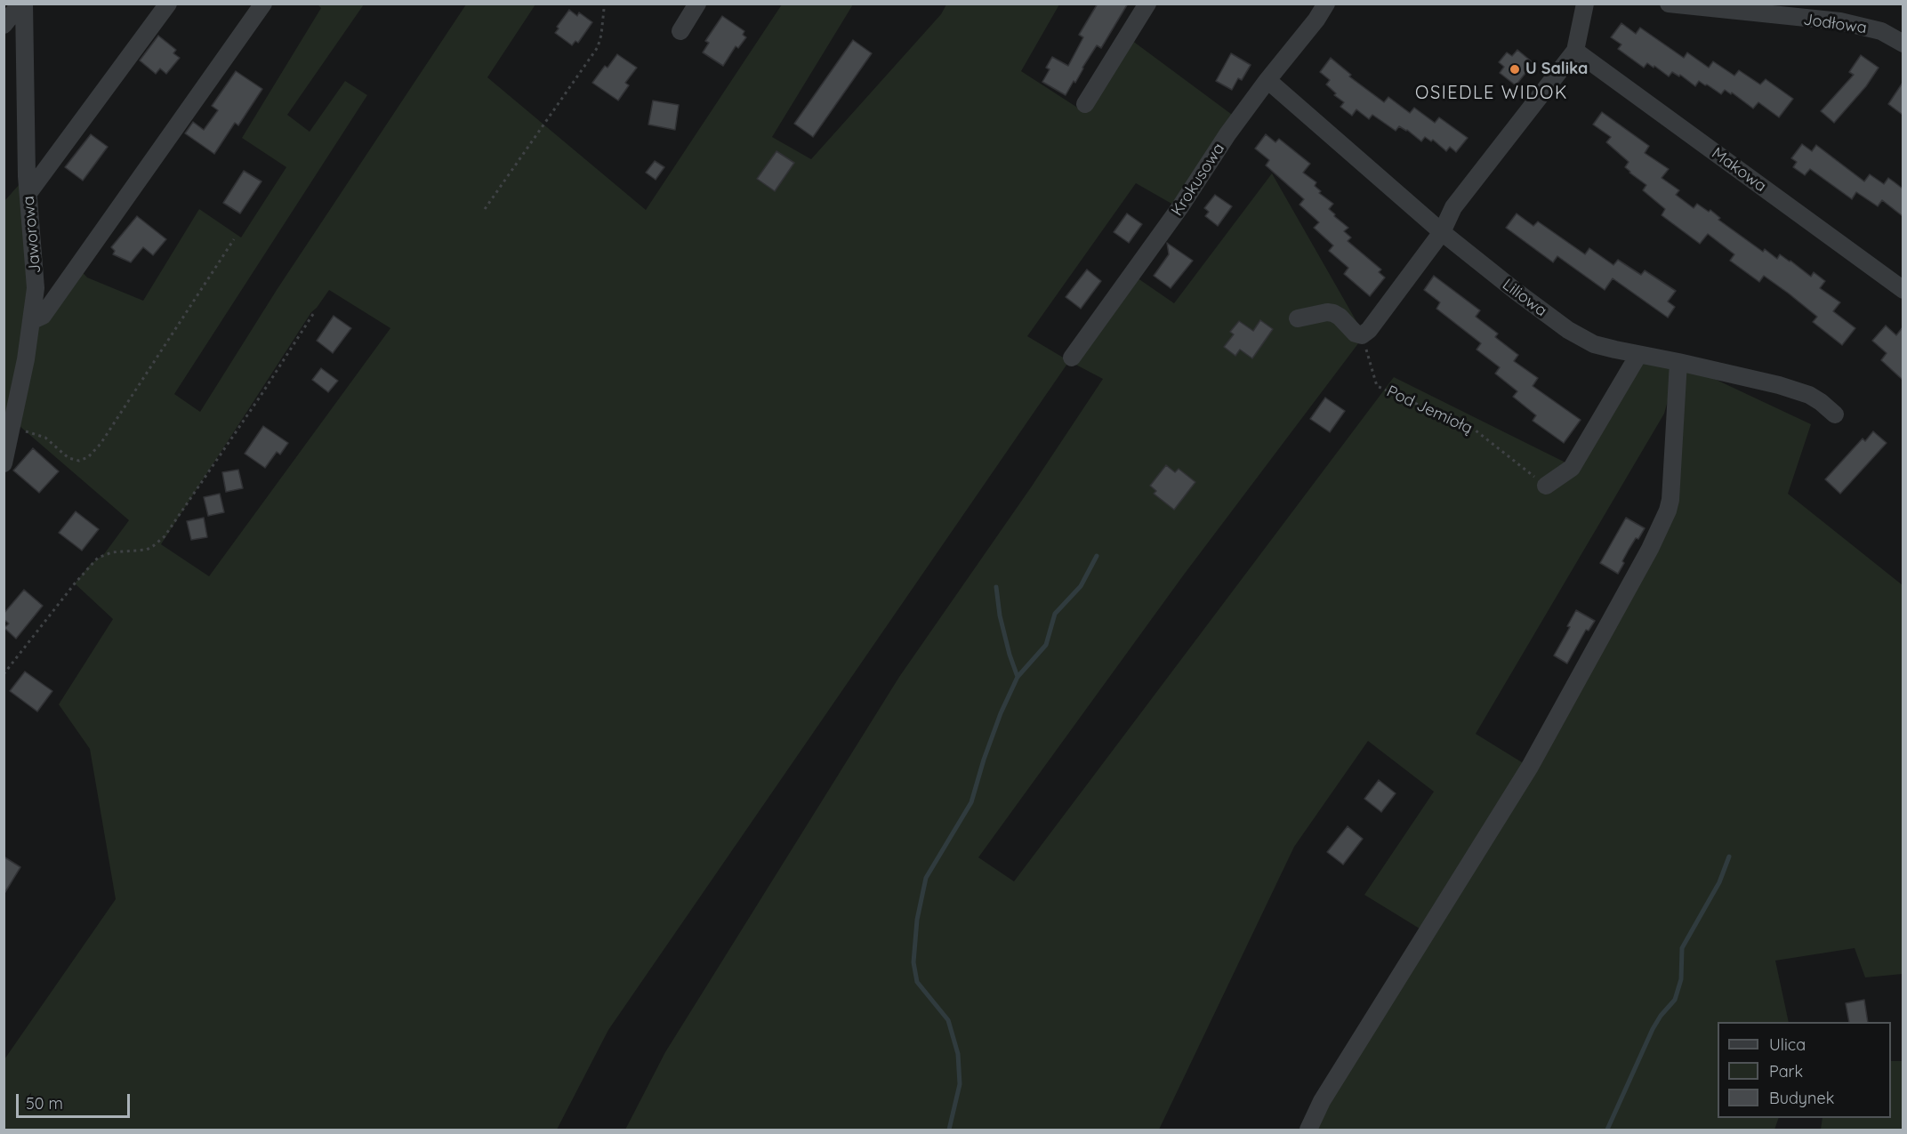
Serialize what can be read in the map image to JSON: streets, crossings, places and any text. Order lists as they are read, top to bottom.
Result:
{
  "streets": {
    "street": [
      "Jodłowa",
      "Makowa",
      "Krokusowa",
      "Jaworowa",
      "Liliowa"
    ],
    "path": ["Pod Jemiołą"]
  },
  "crossings": [
    ["Krokusowa", "Liliowa"]
  ],
  "districts": ["OSIEDLE WIDOK"],
  "places": ["U Salika"],
  "legend": ["Ulica", "Park", "Budynek"],
  "scale_bar": "50 m"
}
